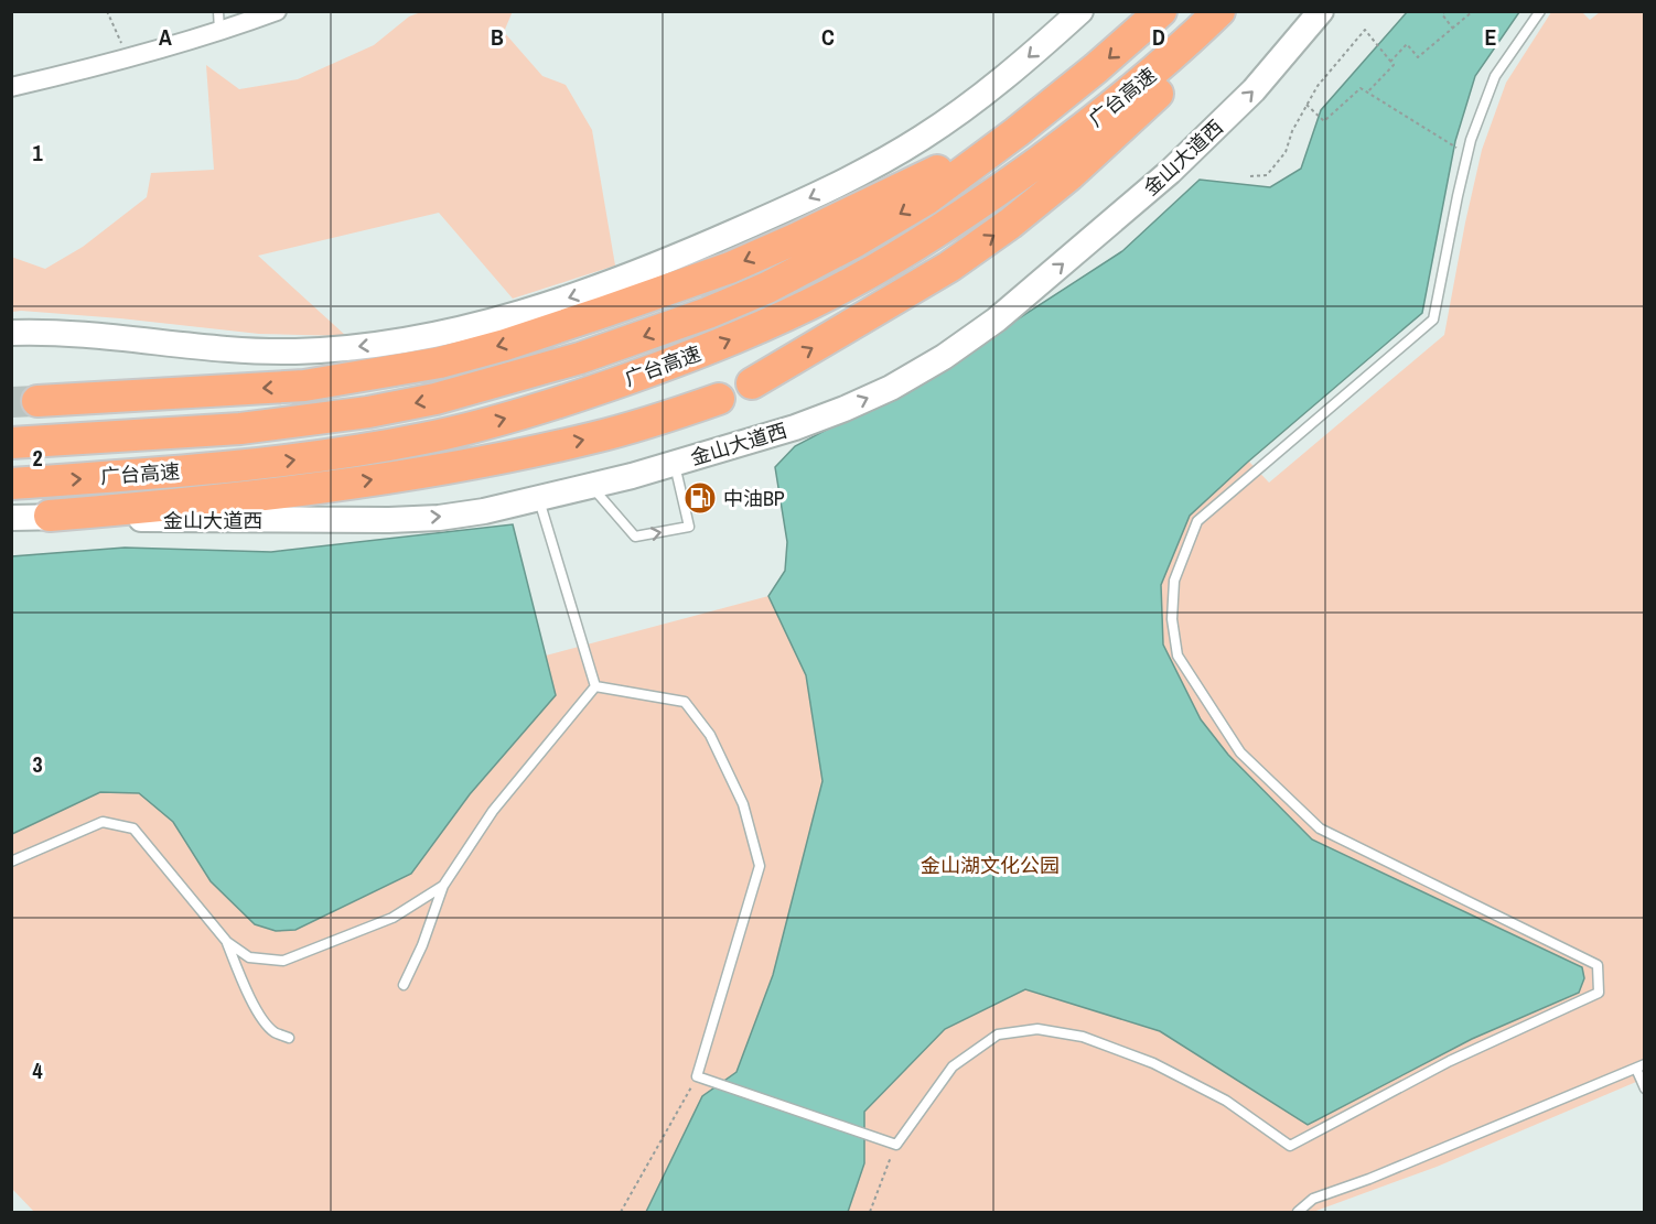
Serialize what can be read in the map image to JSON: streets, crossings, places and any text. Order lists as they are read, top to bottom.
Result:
{
  "streets": {
    "highway": ["广台高速"],
    "main road": ["金山大道西"]
  },
  "parks": ["金山湖文化公园"],
  "places": {
    "fuel station": ["中油BP"]
  },
  "grid": {
    "columns": [
      "A",
      "B",
      "C",
      "D",
      "E"
    ],
    "rows": [
      "1",
      "2",
      "3",
      "4"
    ]
  }
}
